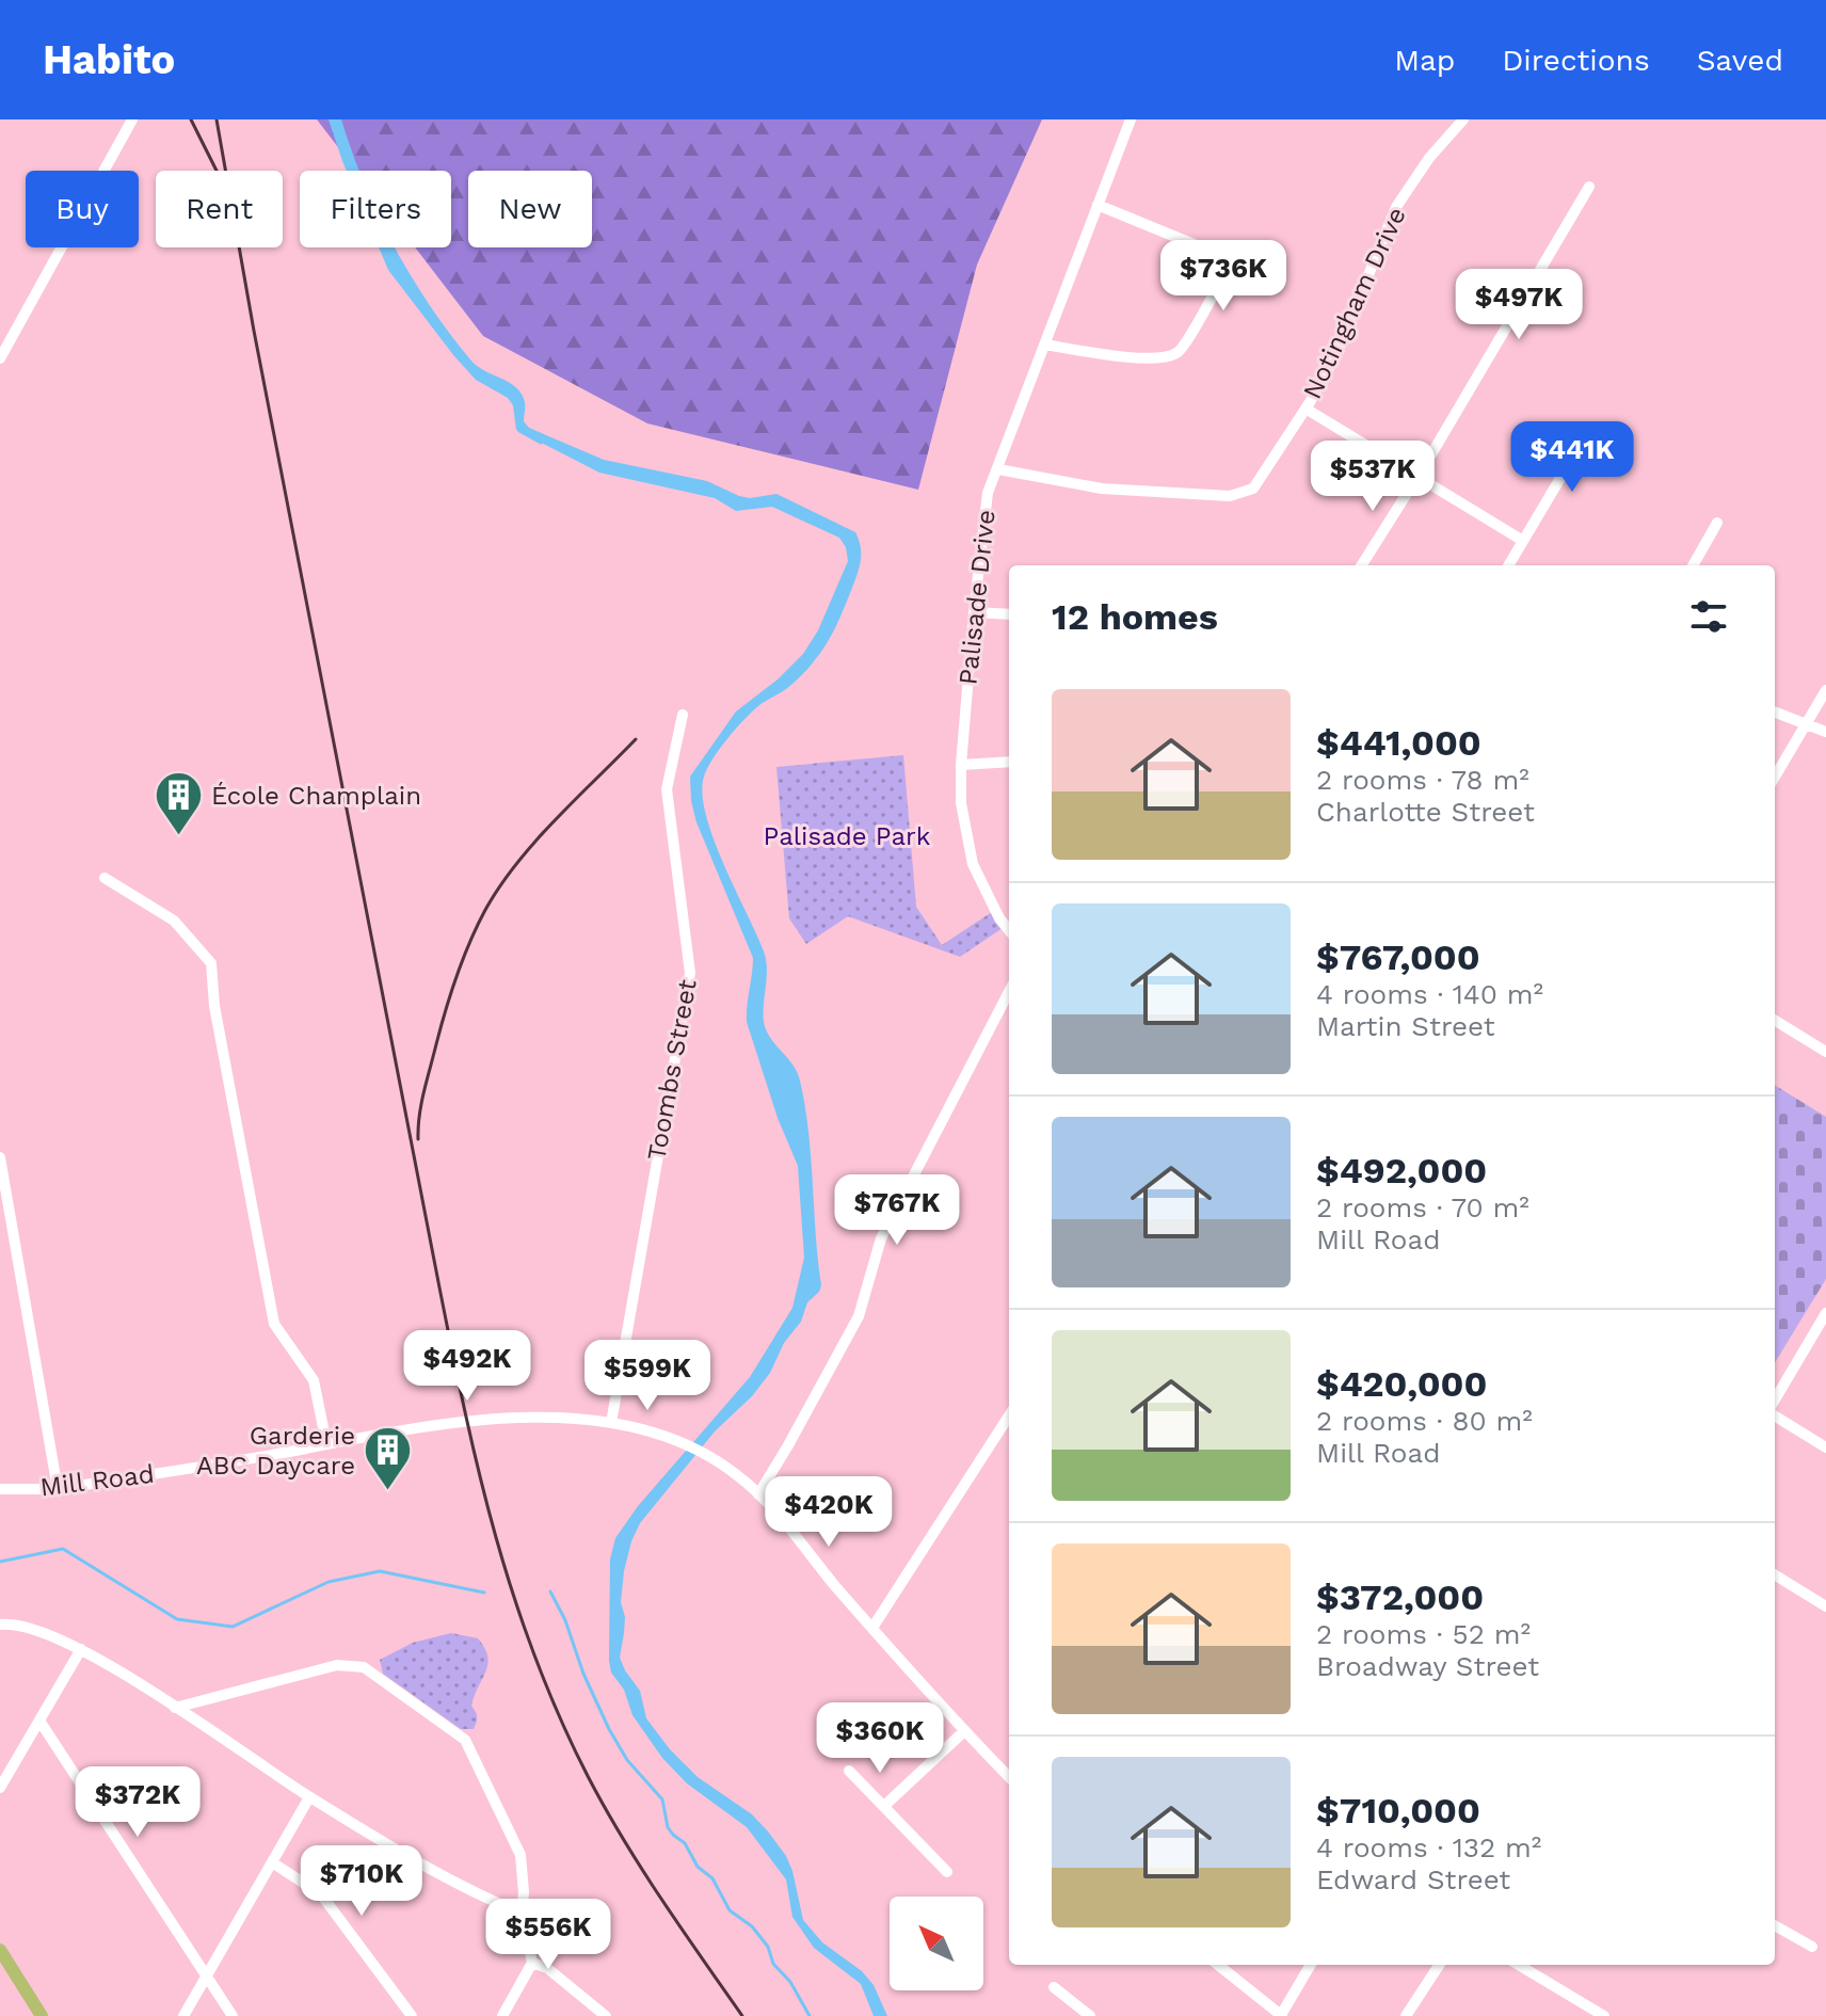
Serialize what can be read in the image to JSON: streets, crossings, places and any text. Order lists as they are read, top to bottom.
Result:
{
  "streets": {
    "street": [
      "Notingham Drive",
      "Palisade Drive",
      "Toombs Street",
      "Mill Road"
    ]
  },
  "crossings": [
    ["Notingham Drive", "Palisade Drive"],
    ["Toombs Street", "Mill Road"]
  ],
  "parks": ["Palisade Park"],
  "places": {
    "building": ["École Champlain", "Garderie ABC Daycare"]
  },
  "north": "top left",
  "page": {
    "header": "Habito",
    "nav": ["Map", "Directions", "Saved"],
    "chip": [
      "Buy",
      "Rent",
      "Filters",
      "New"
    ],
    "price": [
      "$736K",
      "$497K",
      "$441K",
      "$537K",
      "$767K",
      "$492K",
      "$599K",
      "$420K",
      "$360K",
      "$372K",
      "$710K",
      "$556K"
    ],
    "heading": "12 homes",
    "list": [
      {
        "name": "$441,000",
        "note": "2 rooms · 78 m² · Charlotte Street"
      },
      {
        "name": "$767,000",
        "note": "4 rooms · 140 m² · Martin Street"
      },
      {
        "name": "$492,000",
        "note": "2 rooms · 70 m² · Mill Road"
      },
      {
        "name": "$420,000",
        "note": "2 rooms · 80 m² · Mill Road"
      },
      {
        "name": "$372,000",
        "note": "2 rooms · 52 m² · Broadway Street"
      },
      {
        "name": "$710,000",
        "note": "4 rooms · 132 m² · Edward Street"
      }
    ]
  }
}
